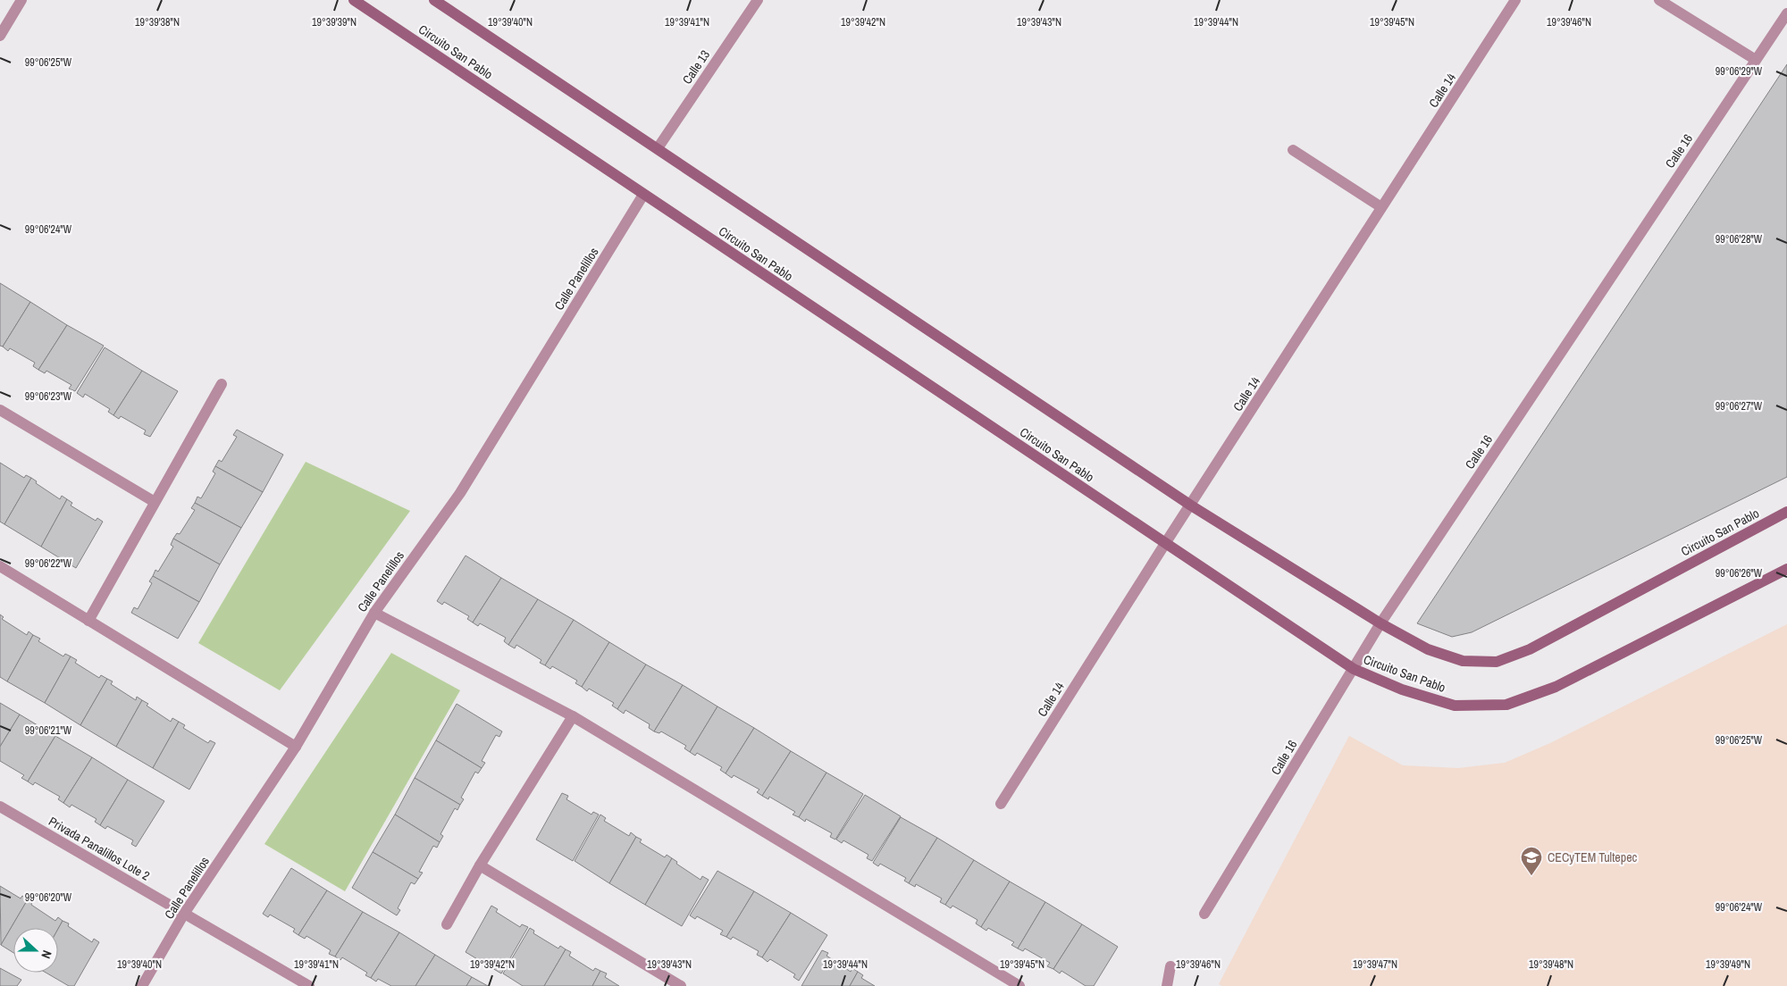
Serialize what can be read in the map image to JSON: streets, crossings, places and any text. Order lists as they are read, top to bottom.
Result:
{
  "streets": {
    "main road": ["Circuito San Pablo"],
    "street": [
      "Calle 13",
      "Calle 14",
      "Calle 16",
      "Calle Panelillos",
      "Privada Panalillos Lote 2"
    ]
  },
  "crossings": [
    ["Circuito San Pablo", "Calle 13"],
    ["Circuito San Pablo", "Calle 14"],
    ["Circuito San Pablo", "Calle 16"],
    ["Circuito San Pablo", "Calle Panelillos"],
    ["Calle Panelillos", "Privada Panalillos Lote 2"]
  ],
  "places": {
    "school or university": ["CECyTEM Tultepec"]
  },
  "north": "right",
  "coordinates": [
    "19°39'40\"N",
    "19°39'41\"N",
    "19°39'42\"N",
    "19°39'43\"N",
    "19°39'45\"N",
    "19°39'46\"N",
    "19°39'38\"N",
    "19°39'39\"N",
    "19°39'44\"N",
    "99°06'25\"W",
    "99°06'29\"W",
    "99°06'24\"W",
    "99°06'28\"W",
    "99°06'23\"W",
    "99°06'27\"W",
    "99°06'22\"W",
    "99°06'26\"W",
    "99°06'21\"W",
    "99°06'20\"W",
    "19°39'47\"N",
    "19°39'48\"N",
    "19°39'49\"N"
  ]
}
